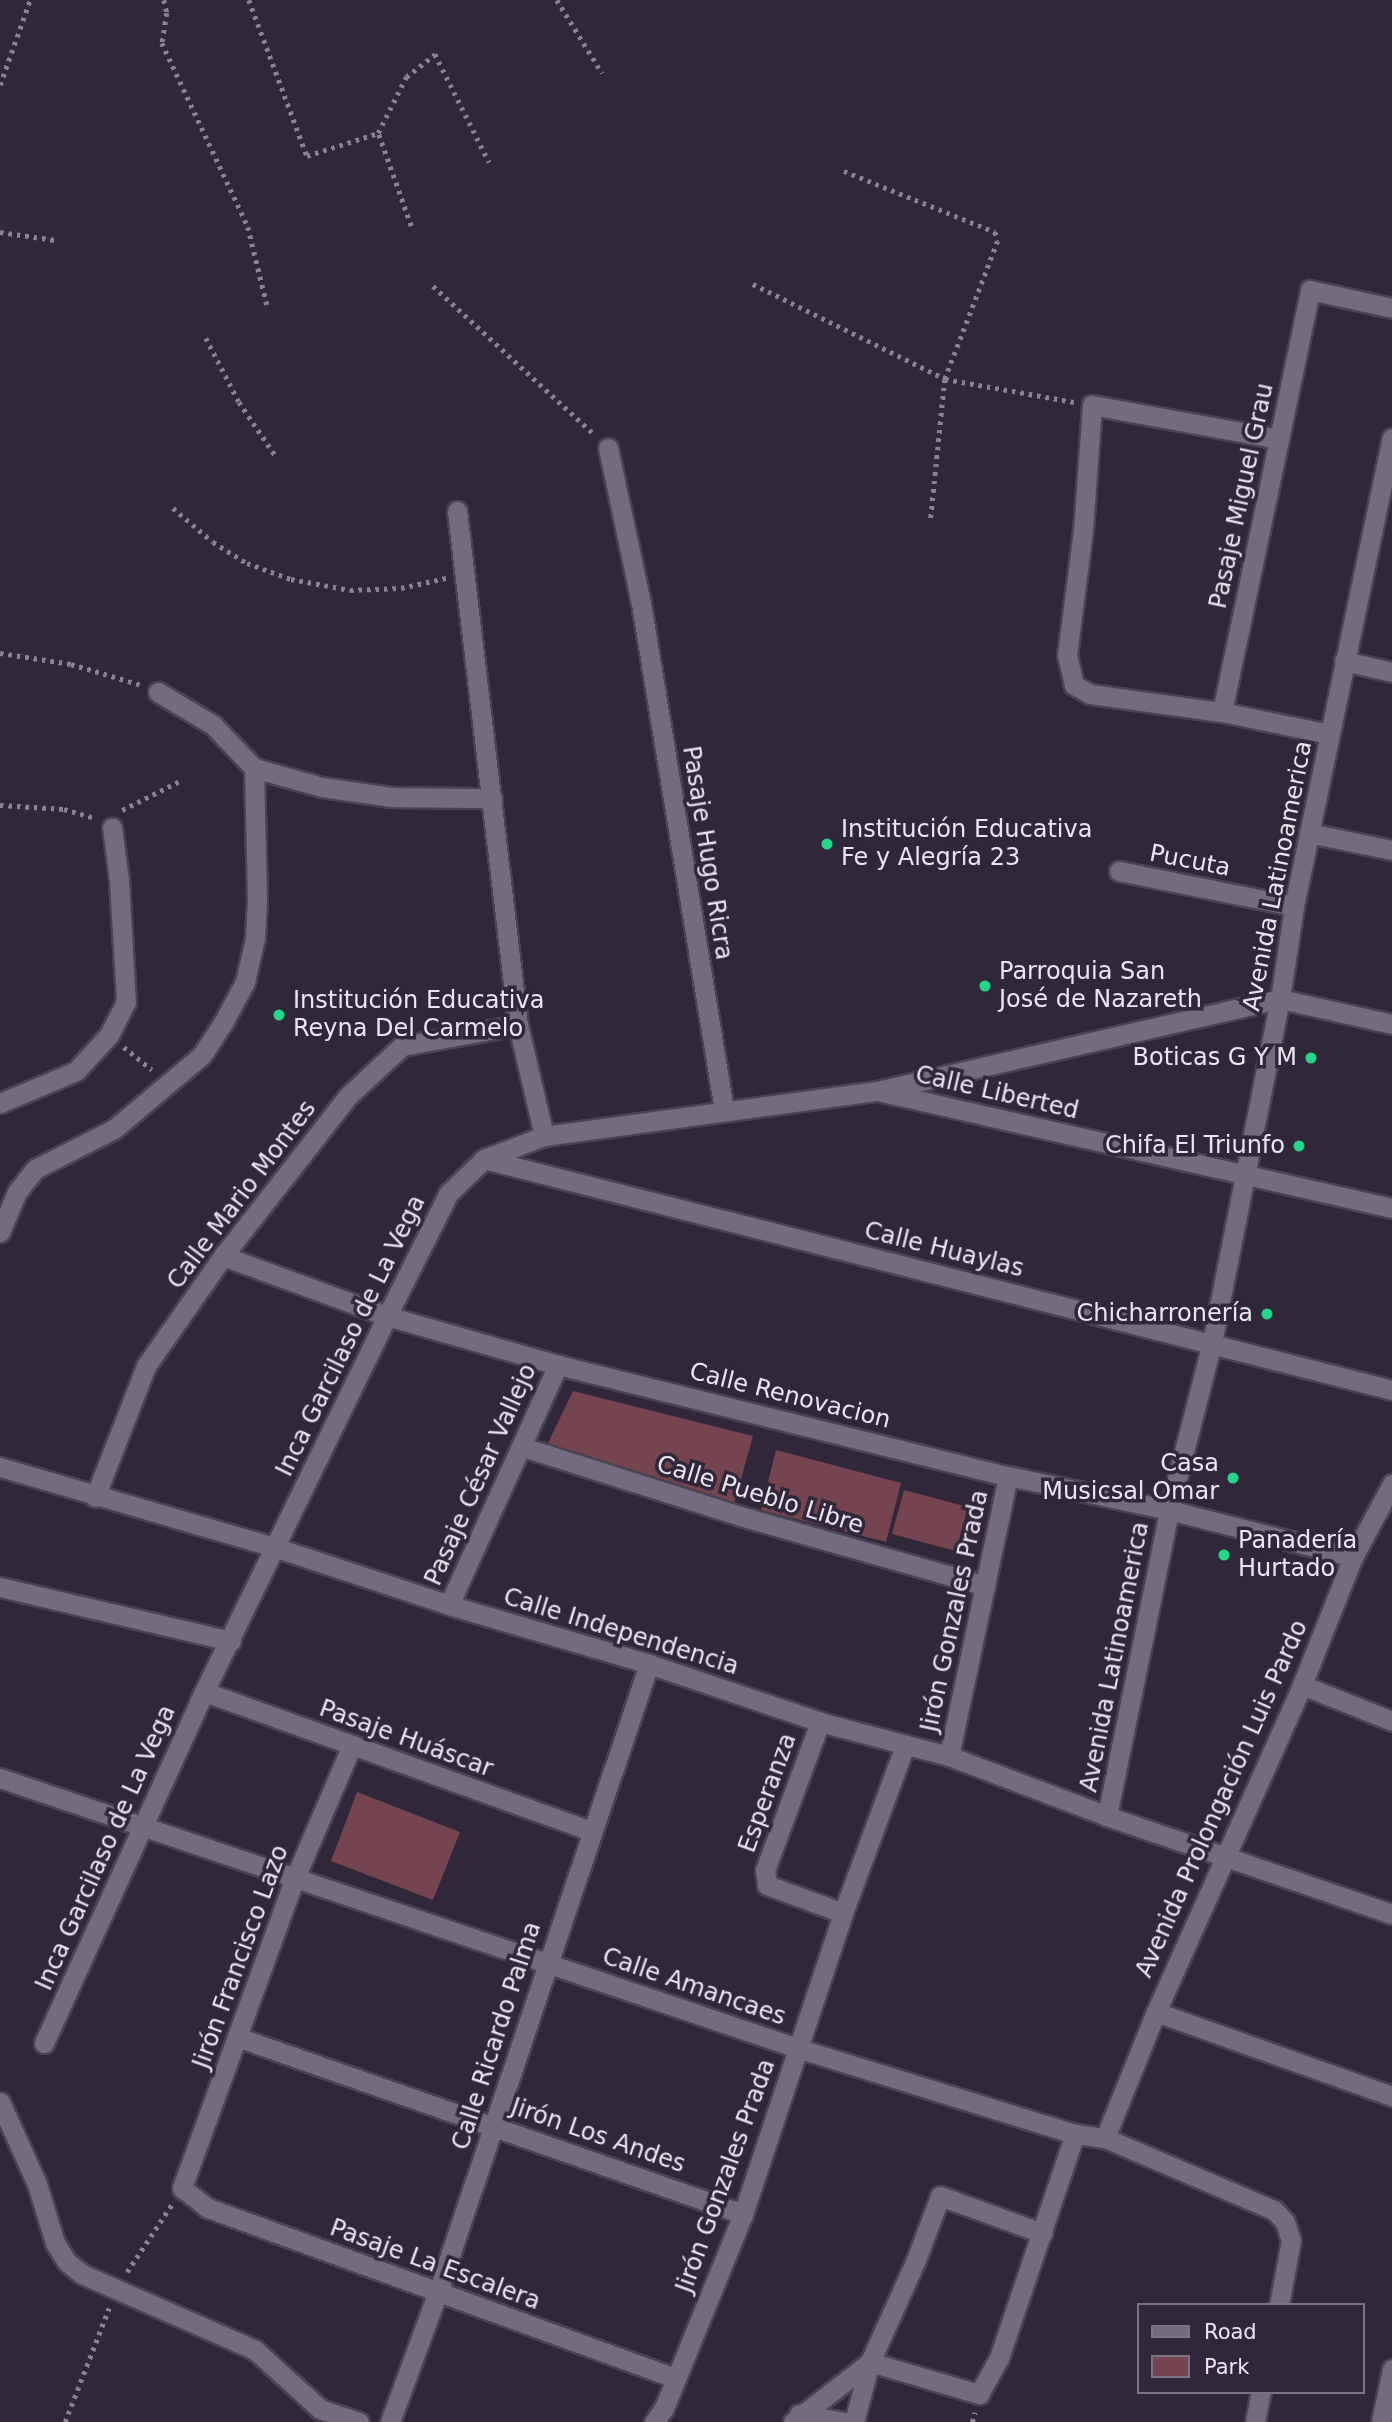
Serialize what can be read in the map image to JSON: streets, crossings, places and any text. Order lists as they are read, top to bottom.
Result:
{
  "streets": {
    "street": [
      "Pasaje Miguel Grau",
      "Pasaje Hugo Ricra",
      "Pucuta",
      "Avenida Latinoamerica",
      "Calle Liberted",
      "Calle Mario Montes",
      "Calle Huaylas",
      "Inca Garcilaso de La Vega",
      "Calle Renovacion",
      "Pasaje César Vallejo",
      "Calle Pueblo Libre",
      "Jirón Gonzales Prada",
      "Calle Independencia",
      "Pasaje Huáscar",
      "Esperanza",
      "Avenida Prolongación Luis Pardo",
      "Jirón Francisco Lazo",
      "Calle Amancaes",
      "Calle Ricardo Palma",
      "Jirón Los Andes",
      "Pasaje La Escalera"
    ]
  },
  "crossings": [
    ["Pasaje Hugo Ricra", "Inca Garcilaso de La Vega"],
    ["Pucuta", "Avenida Latinoamerica"],
    ["Avenida Latinoamerica", "Calle Liberted"],
    ["Avenida Latinoamerica", "Calle Huaylas"],
    ["Avenida Latinoamerica", "Inca Garcilaso de La Vega"],
    ["Avenida Latinoamerica", "Calle Renovacion"],
    ["Avenida Latinoamerica", "Calle Independencia"],
    ["Calle Liberted", "Inca Garcilaso de La Vega"],
    ["Calle Mario Montes", "Calle Renovacion"],
    ["Calle Mario Montes", "Calle Independencia"],
    ["Calle Huaylas", "Inca Garcilaso de La Vega"],
    ["Inca Garcilaso de La Vega", "Calle Renovacion"],
    ["Inca Garcilaso de La Vega", "Calle Independencia"],
    ["Inca Garcilaso de La Vega", "Pasaje Huáscar"],
    ["Inca Garcilaso de La Vega", "Calle Amancaes"],
    ["Calle Renovacion", "Pasaje César Vallejo"],
    ["Calle Renovacion", "Jirón Gonzales Prada"],
    ["Calle Renovacion", "Avenida Prolongación Luis Pardo"],
    ["Pasaje César Vallejo", "Calle Pueblo Libre"],
    ["Pasaje César Vallejo", "Calle Independencia"],
    ["Calle Pueblo Libre", "Jirón Gonzales Prada"],
    ["Jirón Gonzales Prada", "Calle Independencia"],
    ["Jirón Gonzales Prada", "Esperanza"],
    ["Jirón Gonzales Prada", "Calle Amancaes"],
    ["Jirón Gonzales Prada", "Jirón Los Andes"],
    ["Jirón Gonzales Prada", "Pasaje La Escalera"],
    ["Calle Independencia", "Esperanza"],
    ["Calle Independencia", "Avenida Prolongación Luis Pardo"],
    ["Calle Independencia", "Calle Ricardo Palma"],
    ["Pasaje Huáscar", "Jirón Francisco Lazo"],
    ["Pasaje Huáscar", "Calle Ricardo Palma"],
    ["Avenida Prolongación Luis Pardo", "Calle Amancaes"],
    ["Jirón Francisco Lazo", "Calle Amancaes"],
    ["Jirón Francisco Lazo", "Jirón Los Andes"],
    ["Jirón Francisco Lazo", "Pasaje La Escalera"],
    ["Calle Amancaes", "Calle Ricardo Palma"],
    ["Calle Ricardo Palma", "Jirón Los Andes"],
    ["Calle Ricardo Palma", "Pasaje La Escalera"]
  ],
  "places": [
    "Institución Educativa Fe y Alegría 23",
    "Parroquia San José de Nazareth",
    "Institución Educativa Reyna Del Carmelo",
    "Boticas G Y M",
    "Chifa El Triunfo",
    "Chicharronería",
    "Casa Musicsal Omar",
    "Panadería Hurtado"
  ],
  "legend": ["Road", "Park"]
}
